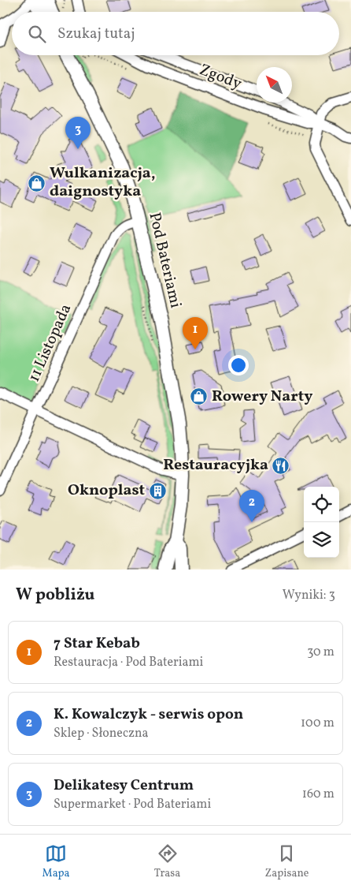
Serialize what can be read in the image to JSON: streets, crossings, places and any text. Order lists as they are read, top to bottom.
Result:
{
  "streets": {
    "street": ["Zgody", "Pod Bateriami", "11 Listopada"]
  },
  "crossings": [
    ["Pod Bateriami", "11 Listopada"]
  ],
  "places": {
    "shop": ["Wulkanizacja, daignostyka", "Rowery Narty"],
    "restaurant": ["Restauracyjka"],
    "building": ["Oknoplast"]
  },
  "north": "top left",
  "page": {
    "search": "Szukaj tutaj",
    "pins": ["3", "1", "2"],
    "heading": ["W pobliżu", "Wyniki: 3"],
    "list": [
      {
        "mark": "1",
        "name": "7 Star Kebab",
        "note": "Restauracja · Pod Bateriami",
        "value": "30 m"
      },
      {
        "mark": "2",
        "name": "K. Kowalczyk - serwis opon",
        "note": "Sklep · Słoneczna",
        "value": "100 m"
      },
      {
        "mark": "3",
        "name": "Delikatesy Centrum",
        "note": "Supermarket · Pod Bateriami",
        "value": "160 m"
      }
    ],
    "nav": ["Mapa", "Trasa", "Zapisane"]
  }
}
